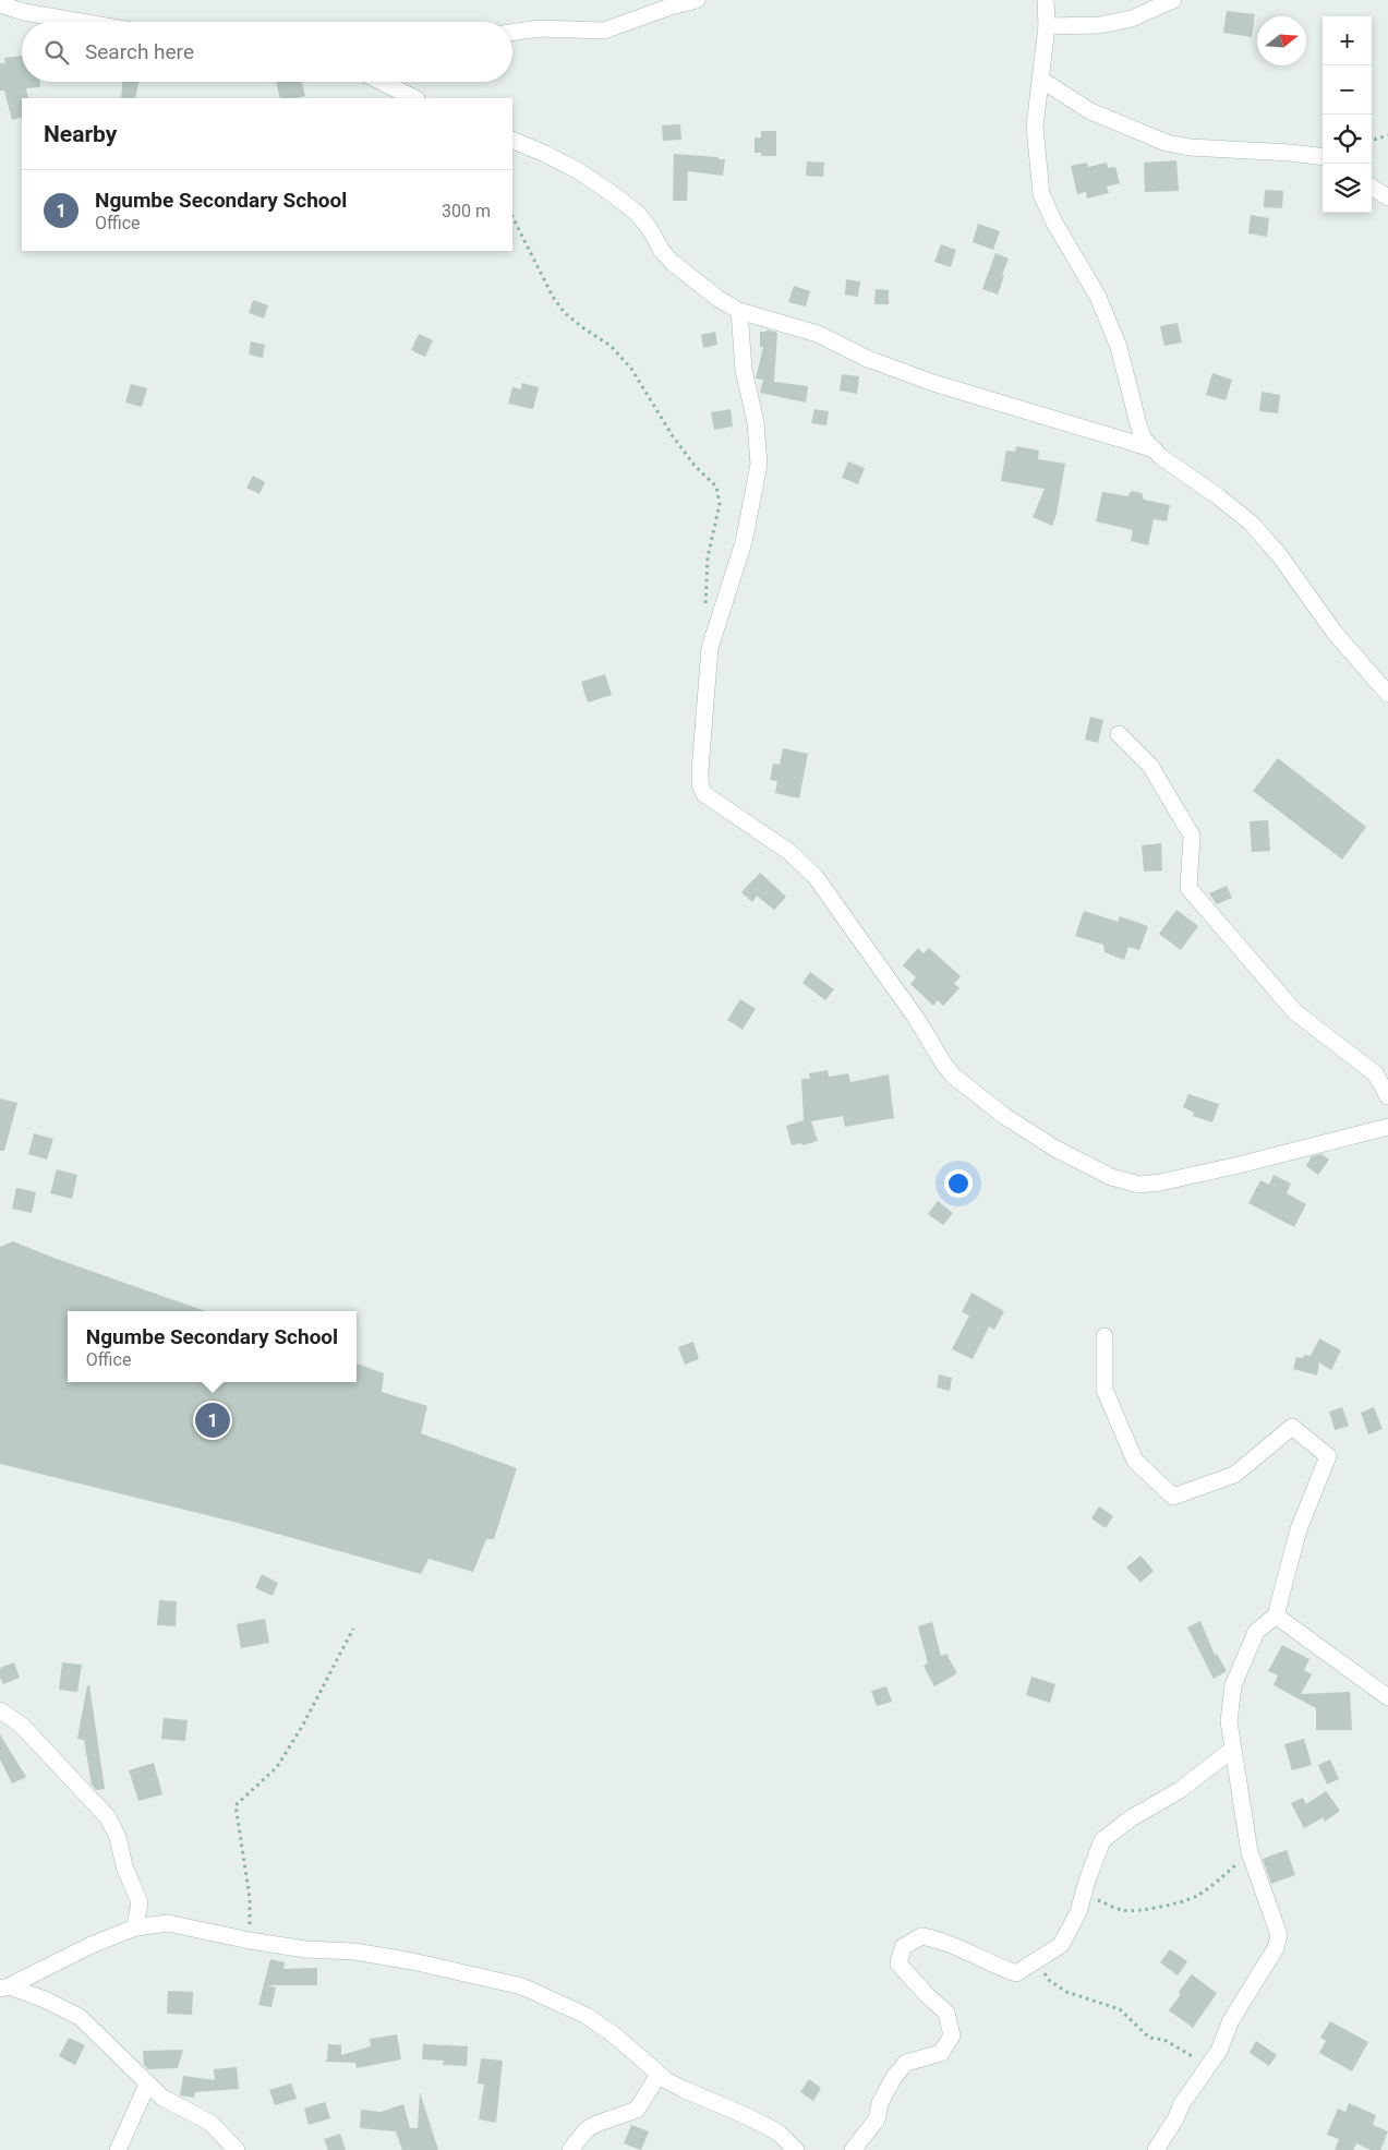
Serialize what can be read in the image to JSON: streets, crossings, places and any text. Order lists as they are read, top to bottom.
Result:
{
  "north": "right",
  "page": {
    "map_buttons": ["+", "−"],
    "search": "Search here",
    "heading": "Nearby",
    "list": [
      {
        "mark": "1",
        "name": "Ngumbe Secondary School",
        "note": "Office",
        "value": "300 m"
      }
    ],
    "popup": ["Ngumbe Secondary School", "Office"],
    "pins": "1"
  }
}
